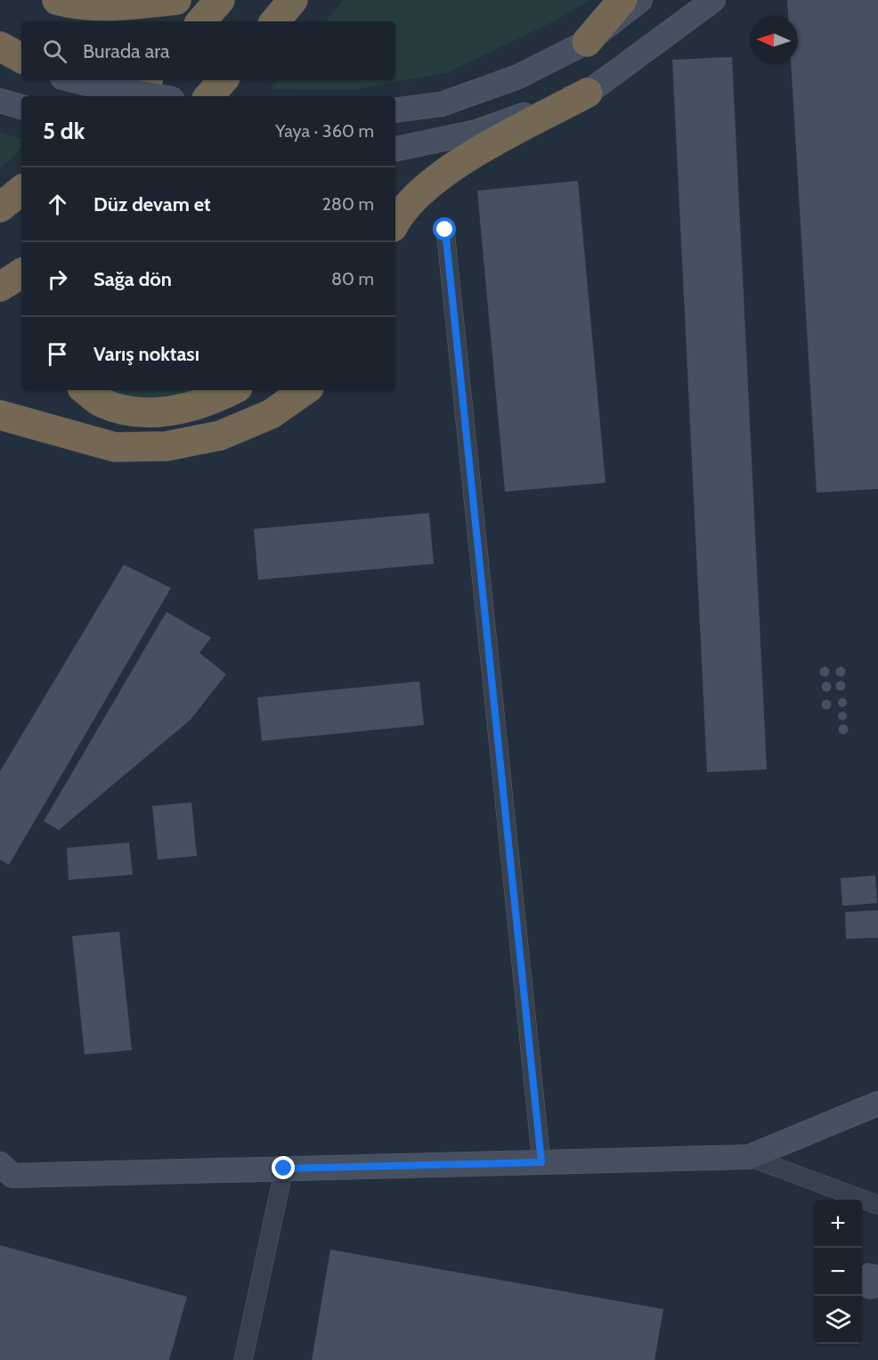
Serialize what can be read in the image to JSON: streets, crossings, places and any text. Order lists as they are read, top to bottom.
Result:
{
  "north": "left",
  "page": {
    "search": "Burada ara",
    "heading": ["5 dk", "Yaya · 360 m"],
    "list": [
      ["Düz devam et", "280 m"],
      ["Sağa dön", "80 m"],
      "Varış noktası"
    ],
    "map_buttons": ["+", "−"]
  }
}
